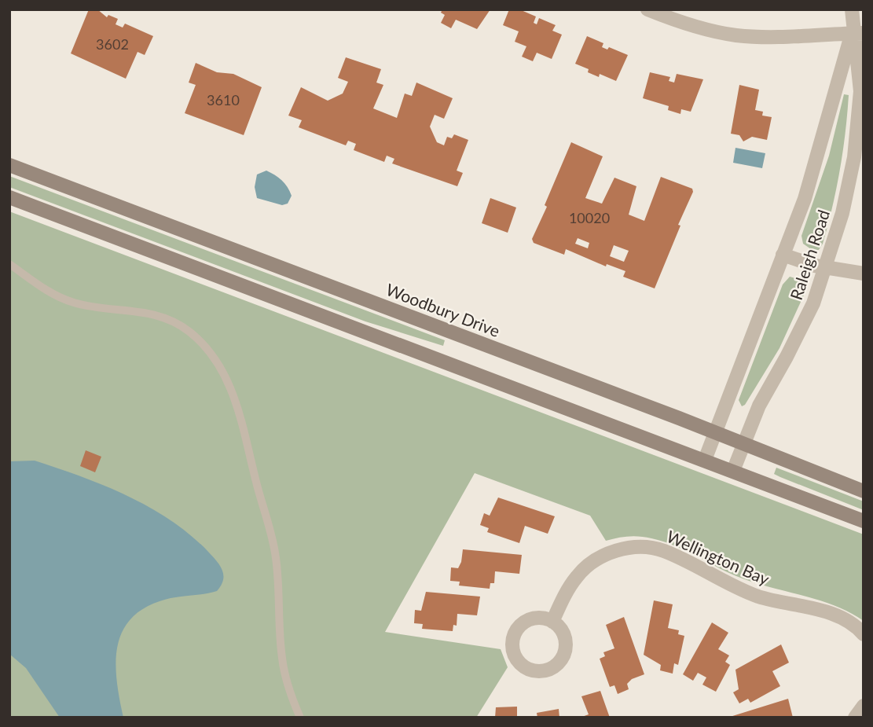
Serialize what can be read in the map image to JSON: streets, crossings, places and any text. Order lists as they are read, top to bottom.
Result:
{
  "streets": {
    "main road": ["Woodbury Drive"],
    "street": ["Raleigh Road", "Wellington Bay"]
  },
  "crossings": [
    ["Raleigh Road", "Woodbury Drive"]
  ],
  "house_numbers": ["3602", "3610", "10020"]
}
